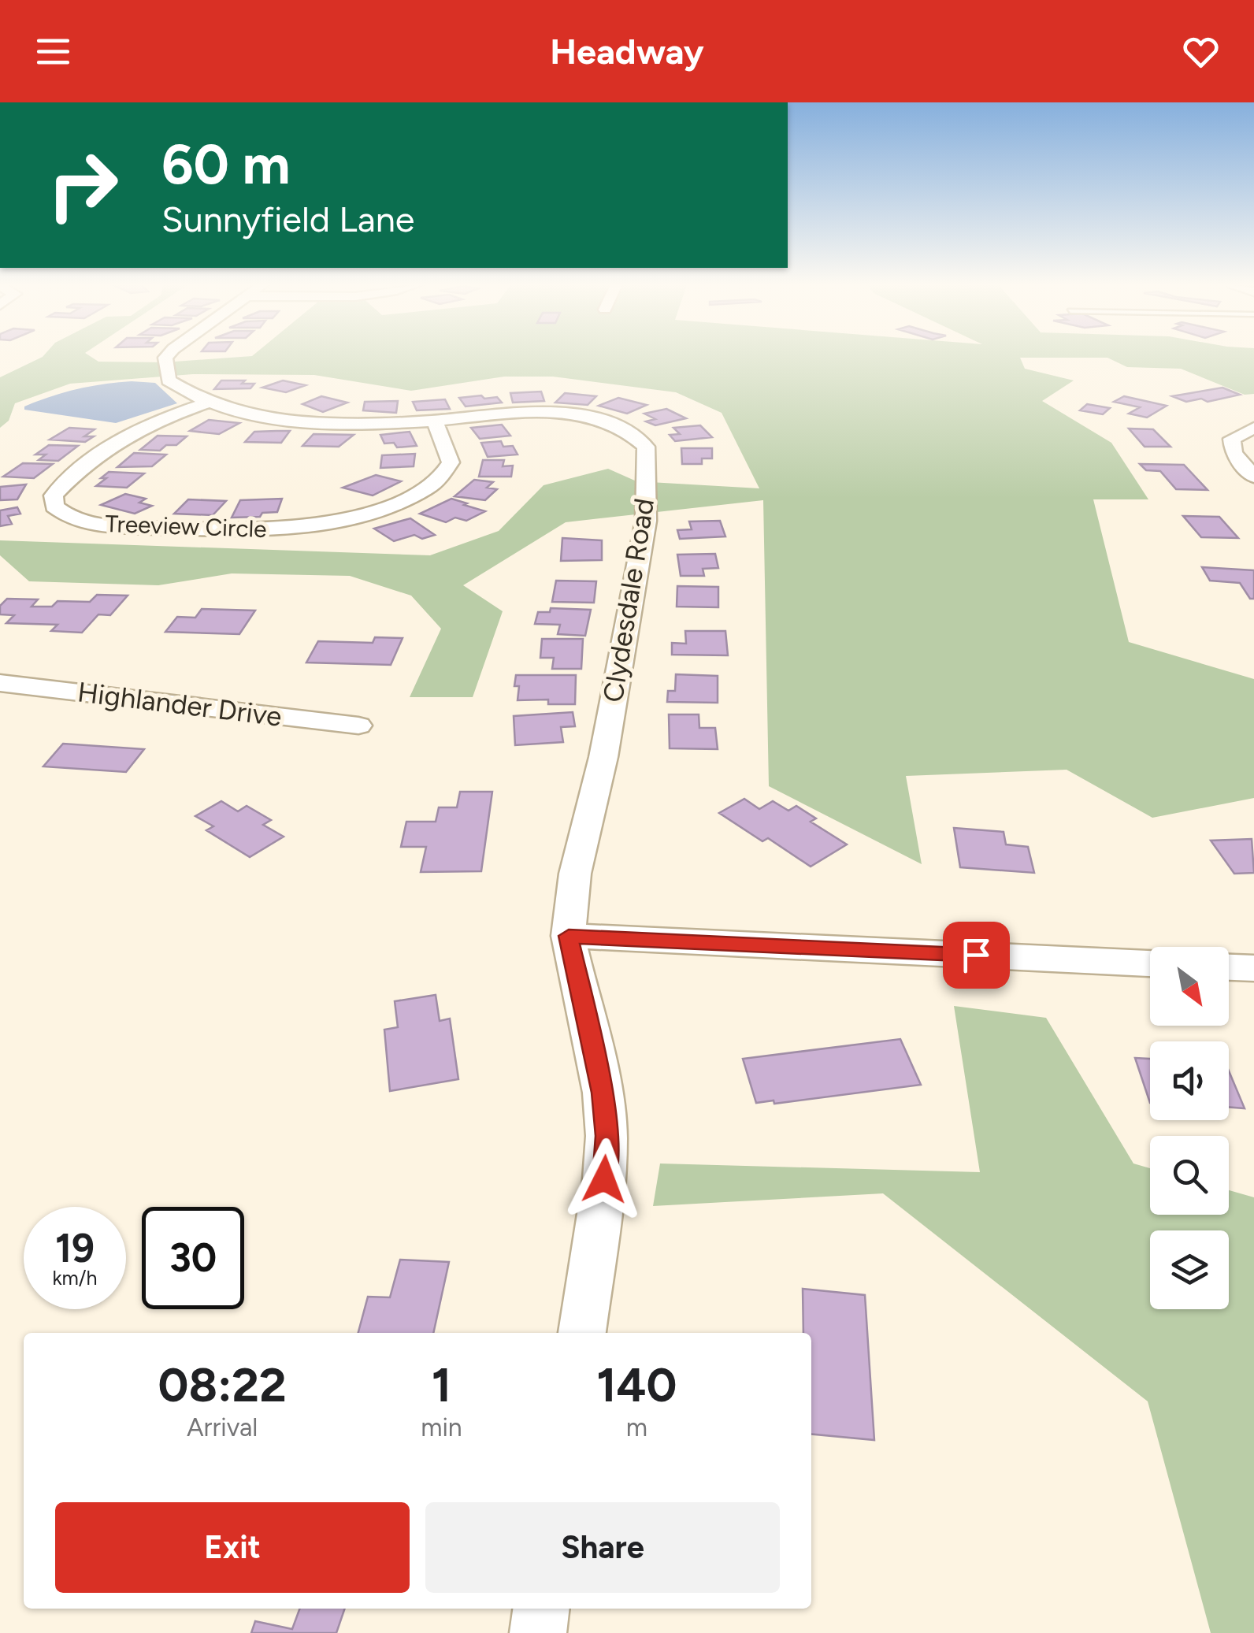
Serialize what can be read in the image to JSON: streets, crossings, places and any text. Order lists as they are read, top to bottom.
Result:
{
  "streets": {
    "street": ["Treeview Circle", "Clydesdale Road", "Highlander Drive"]
  },
  "crossings": [
    ["Treeview Circle", "Clydesdale Road"]
  ],
  "north": "bottom right",
  "page": {
    "header": "Headway",
    "turn": ["60 m", "Sunnyfield Lane"],
    "speed": "19 km/h",
    "limit": "30",
    "eta": [
      "08:22",
      "Arrival",
      "1",
      "min",
      "140",
      "m"
    ],
    "buttons": ["Exit", "Share"]
  }
}
